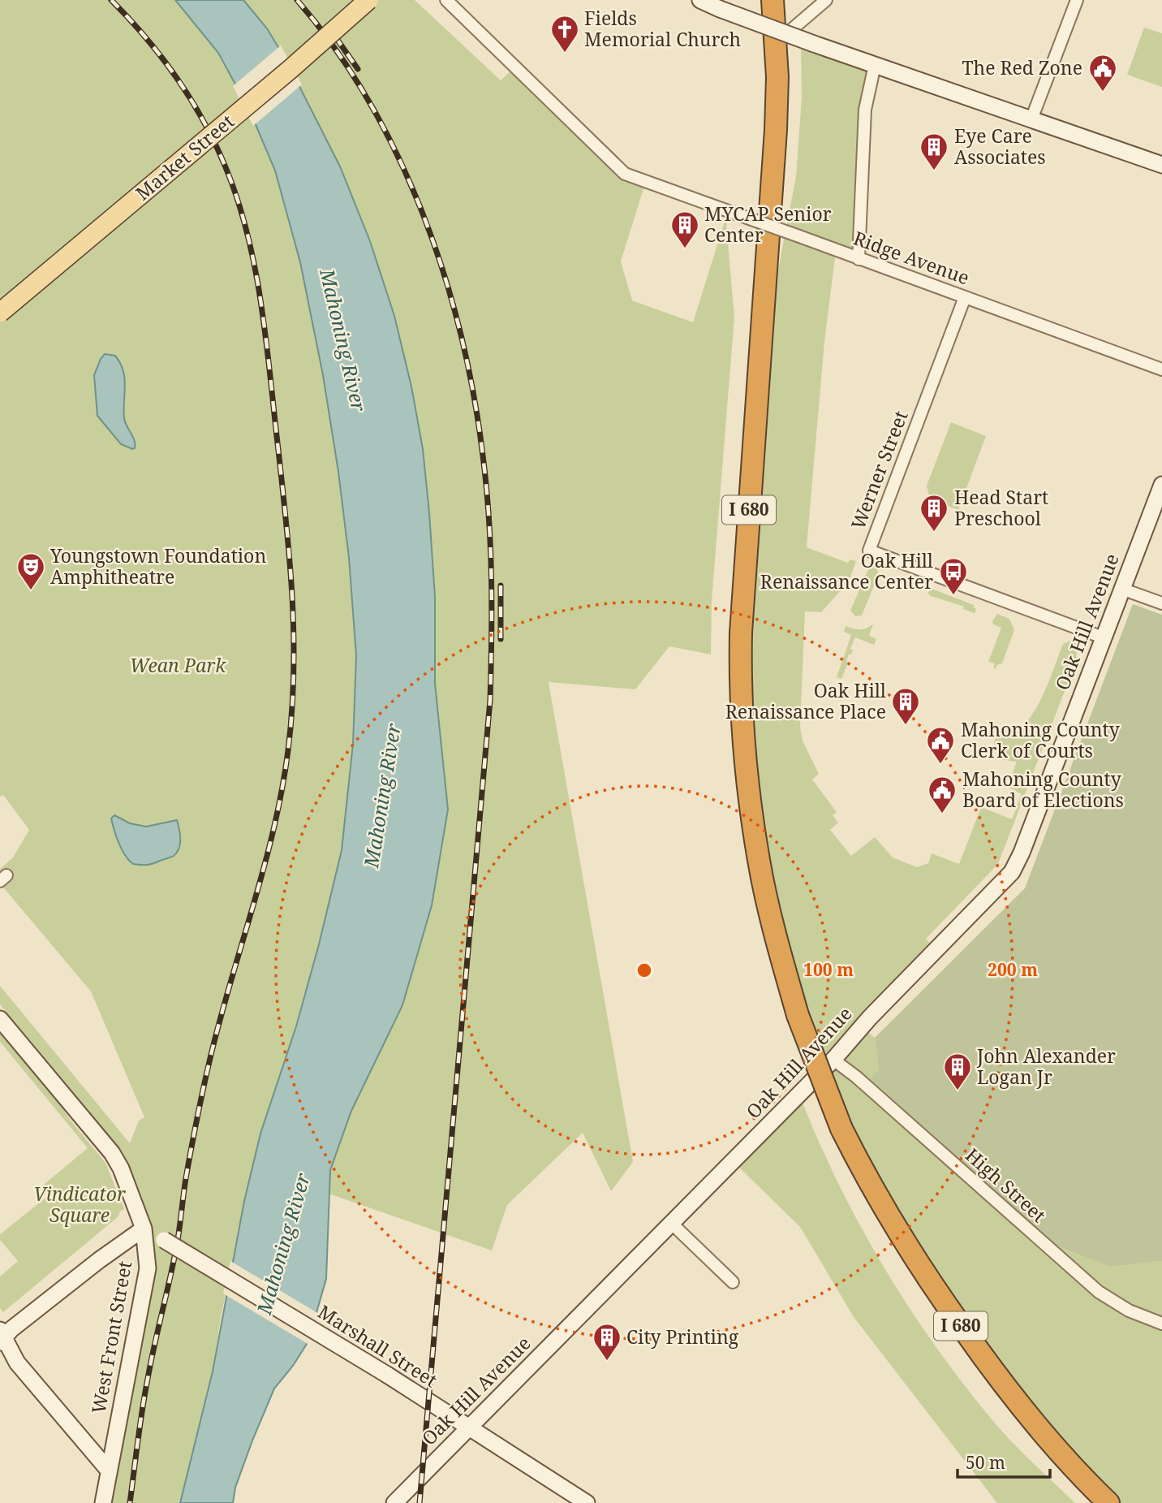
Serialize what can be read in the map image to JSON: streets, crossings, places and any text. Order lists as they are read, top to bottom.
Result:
{
  "streets": {
    "highway": ["I 680"],
    "main road": ["Market Street"],
    "street": [
      "Ridge Avenue",
      "Werner Street",
      "Oak Hill Avenue",
      "High Street",
      "West Front Street",
      "Marshall Street"
    ]
  },
  "crossings": [
    ["Ridge Avenue", "Werner Street"],
    ["Werner Street", "Oak Hill Avenue"],
    ["Oak Hill Avenue", "High Street"],
    ["Oak Hill Avenue", "Marshall Street"],
    ["West Front Street", "Marshall Street"]
  ],
  "water": ["Mahoning River"],
  "parks": ["Wean Park", "Vindicator Square"],
  "places": {
    "church": ["Fields Memorial Church"],
    "public building": ["The Red Zone", "Mahoning County Clerk of Courts", "Mahoning County Board of Elections"],
    "building": [
      "Eye Care Associates",
      "MYCAP Senior Center",
      "Head Start Preschool",
      "Oak Hill Renaissance Place",
      "John Alexander Logan Jr",
      "City Printing"
    ],
    "theatre": ["Youngstown Foundation Amphitheatre"],
    "bus stop": ["Oak Hill Renaissance Center"]
  },
  "scale_bar": "50 m",
  "rings": ["100 m", "200 m"]
}
